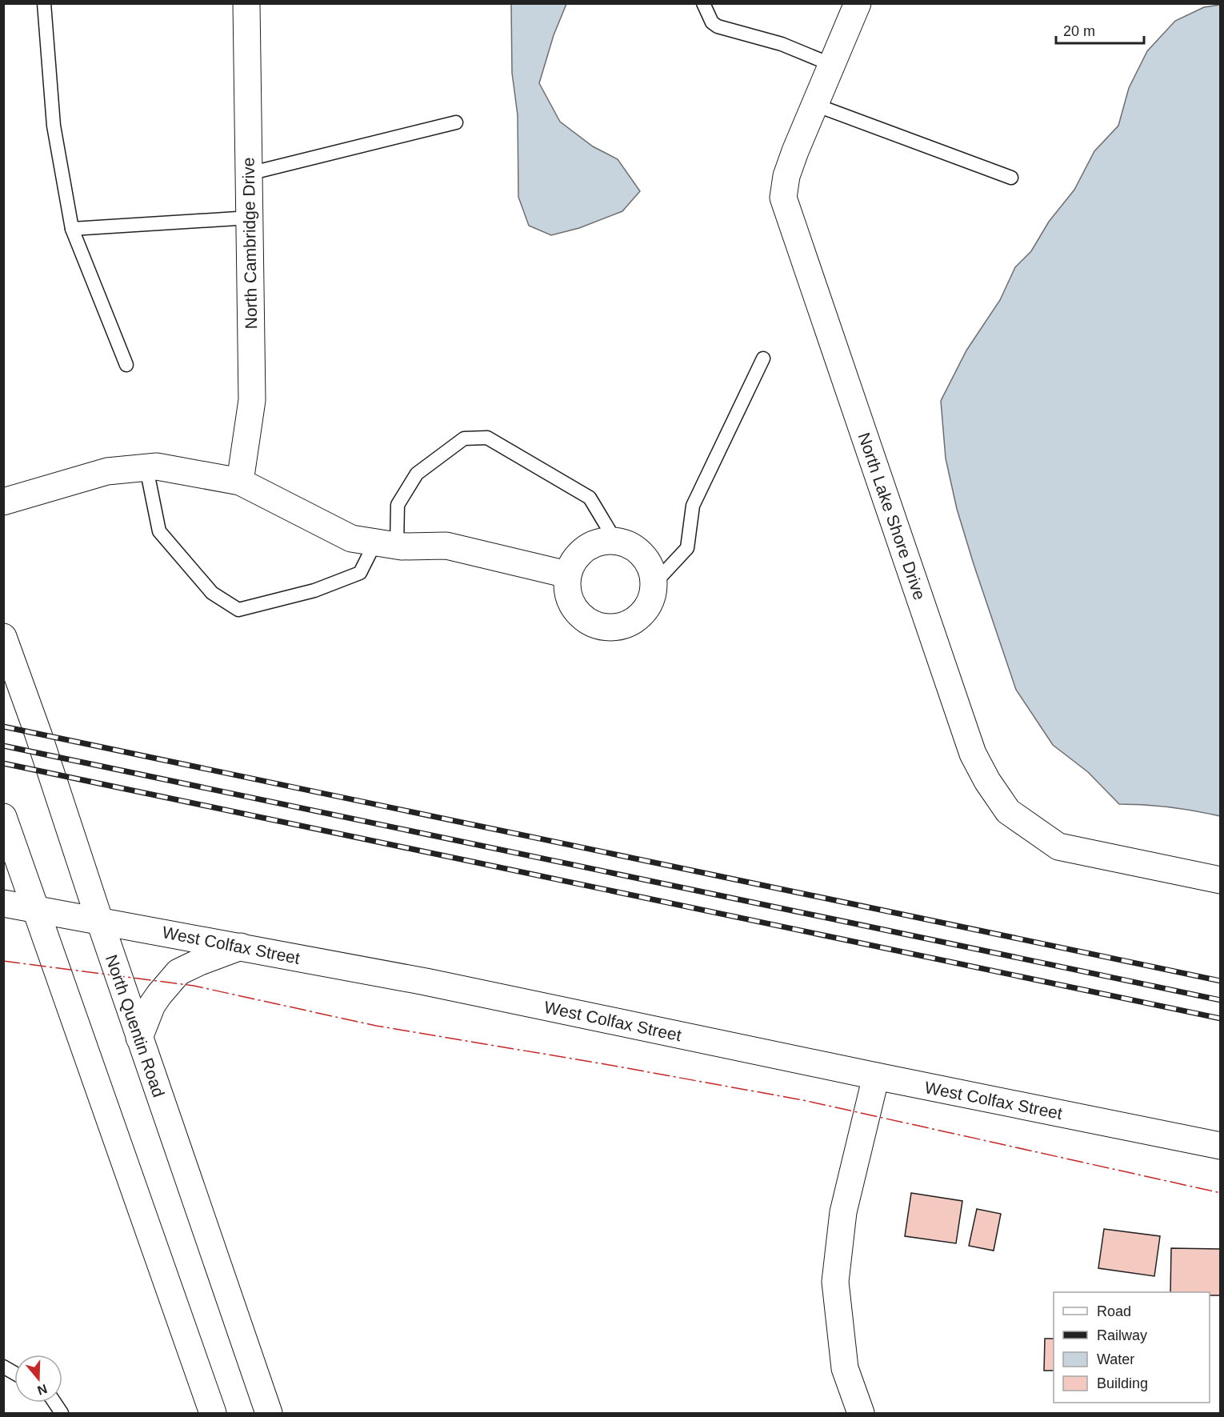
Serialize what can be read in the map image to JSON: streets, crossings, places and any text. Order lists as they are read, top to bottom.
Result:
{
  "streets": {
    "street": [
      "North Cambridge Drive",
      "North Lake Shore Drive",
      "West Colfax Street",
      "North Quentin Road"
    ]
  },
  "crossings": [
    ["West Colfax Street", "North Quentin Road"]
  ],
  "legend": [
    "Road",
    "Railway",
    "Water",
    "Building"
  ],
  "scale_bar": "20 m",
  "north": "bottom"
}
